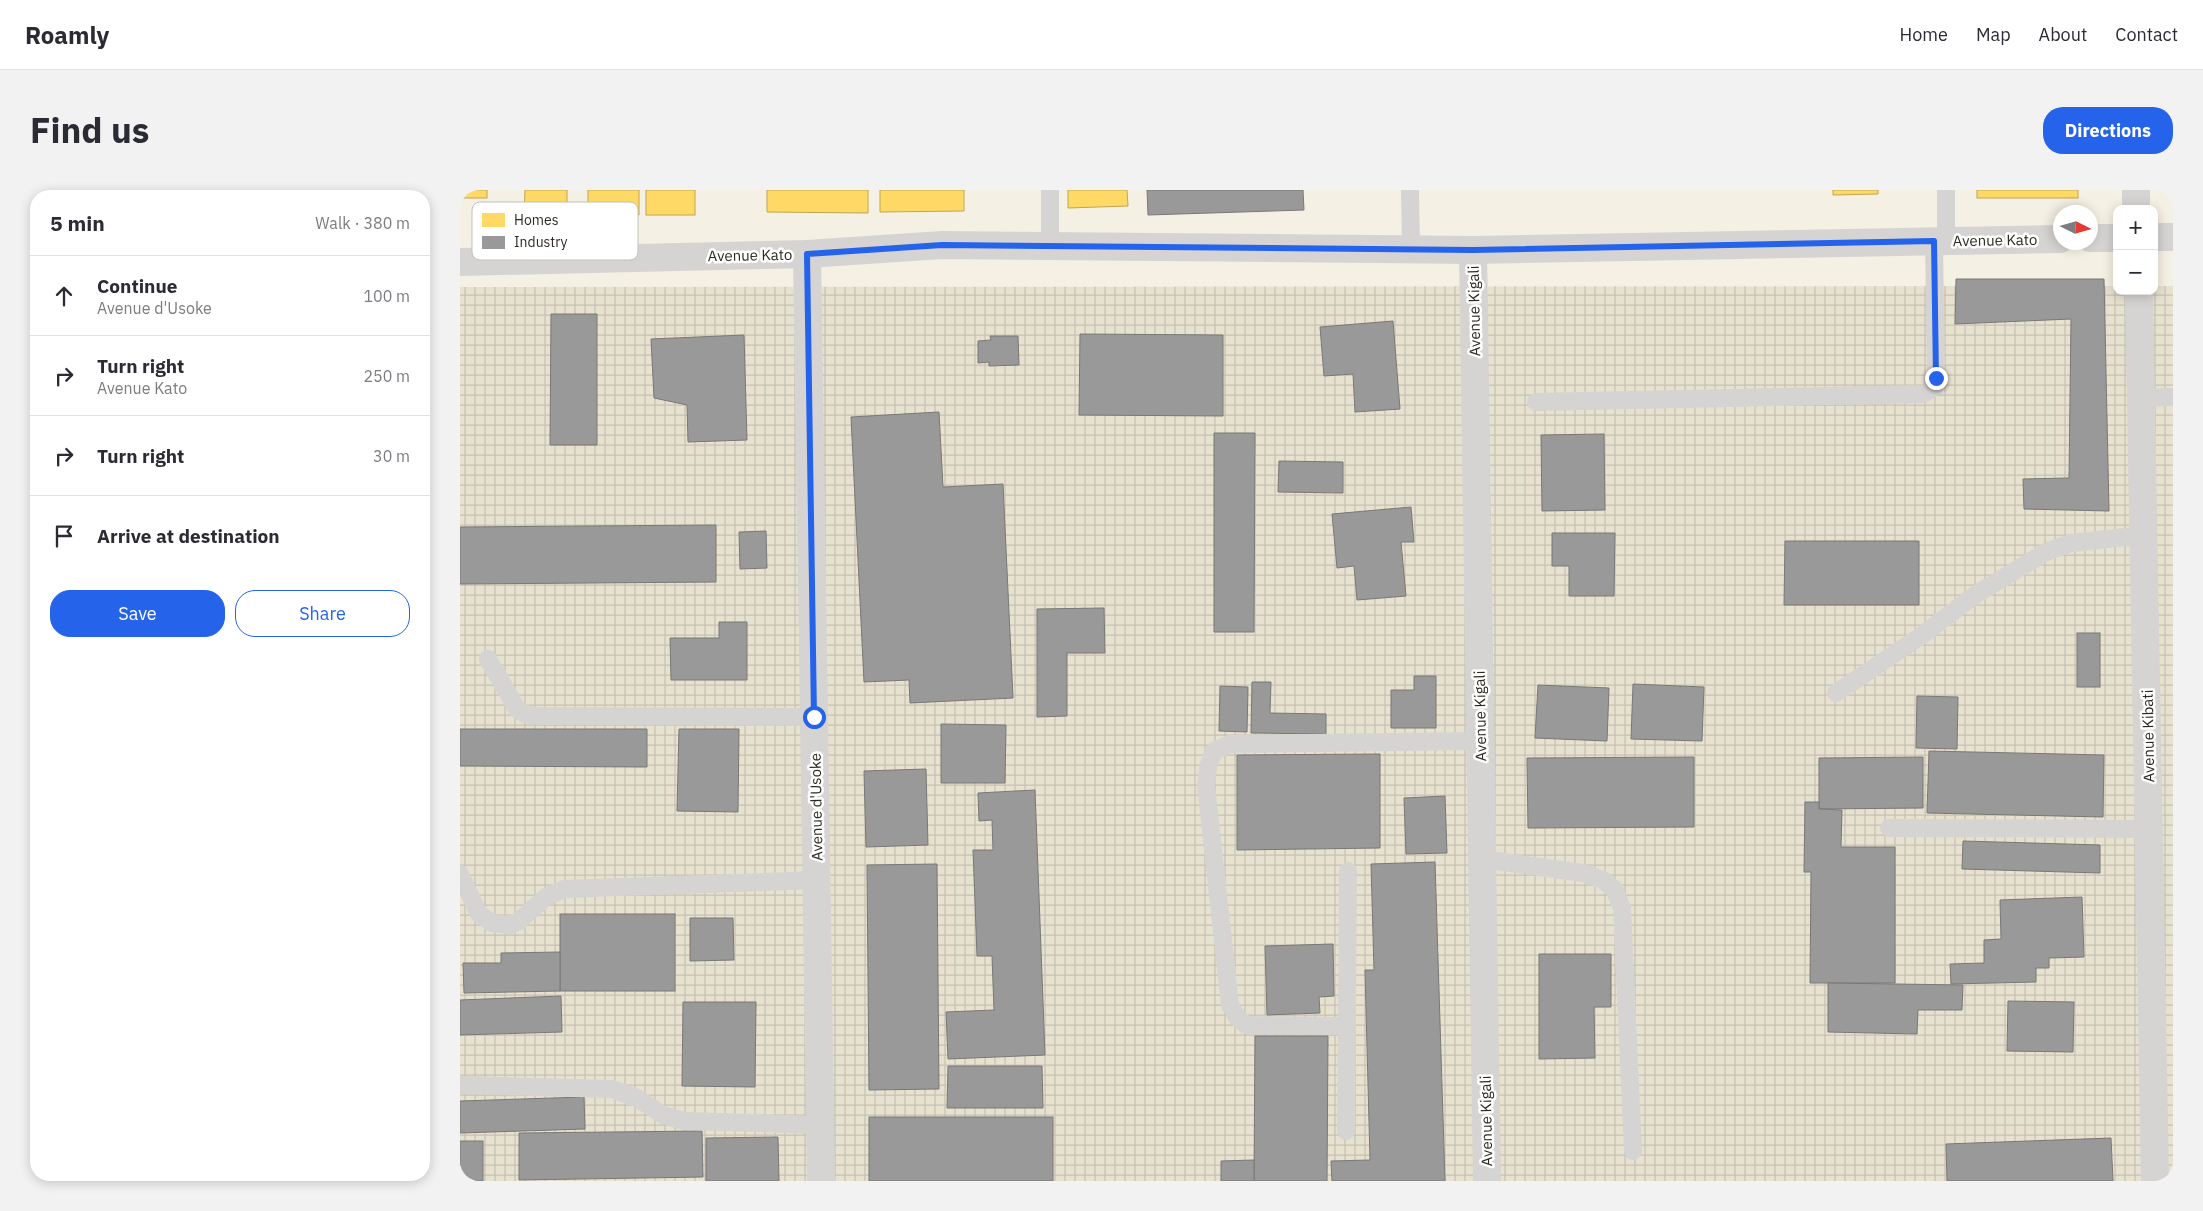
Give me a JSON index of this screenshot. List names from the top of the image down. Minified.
{"streets":{"street":["Avenue Kato","Avenue Kigali","Avenue Kibati","Avenue d'Usoke"]},"crossings":[["Avenue Kato","Avenue Kigali"],["Avenue Kato","Avenue d'Usoke"]],"legend":["Homes","Industry"],"north":"right","page":{"header":"Roamly","nav":["Home","Map","About","Contact"],"title":"Find us","buttons":["Directions",["Save","Share"]],"heading":["5 min","Walk · 380 m"],"map_buttons":["+","−"],"list":[["Continue","Avenue d'Usoke","100 m"],["Turn right","Avenue Kato","250 m"],["Turn right","30 m"],"Arrive at destination"]}}
